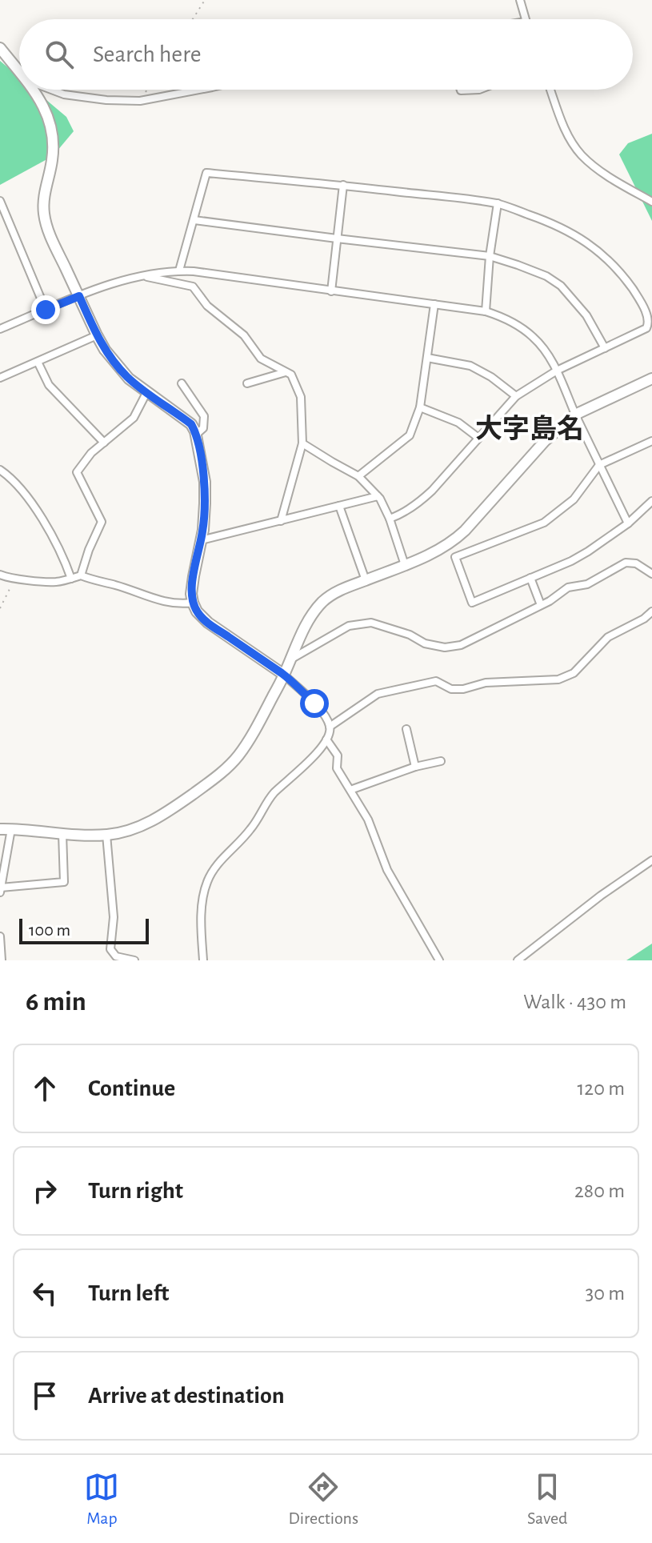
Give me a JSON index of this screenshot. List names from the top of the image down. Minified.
{"districts":["大字島名"],"scale_bar":"100 m","page":{"search":"Search here","scale":"100 m","heading":["6 min","Walk · 430 m"],"list":[["Continue","120 m"],["Turn right","280 m"],["Turn left","30 m"],"Arrive at destination"],"nav":["Map","Directions","Saved"]}}
